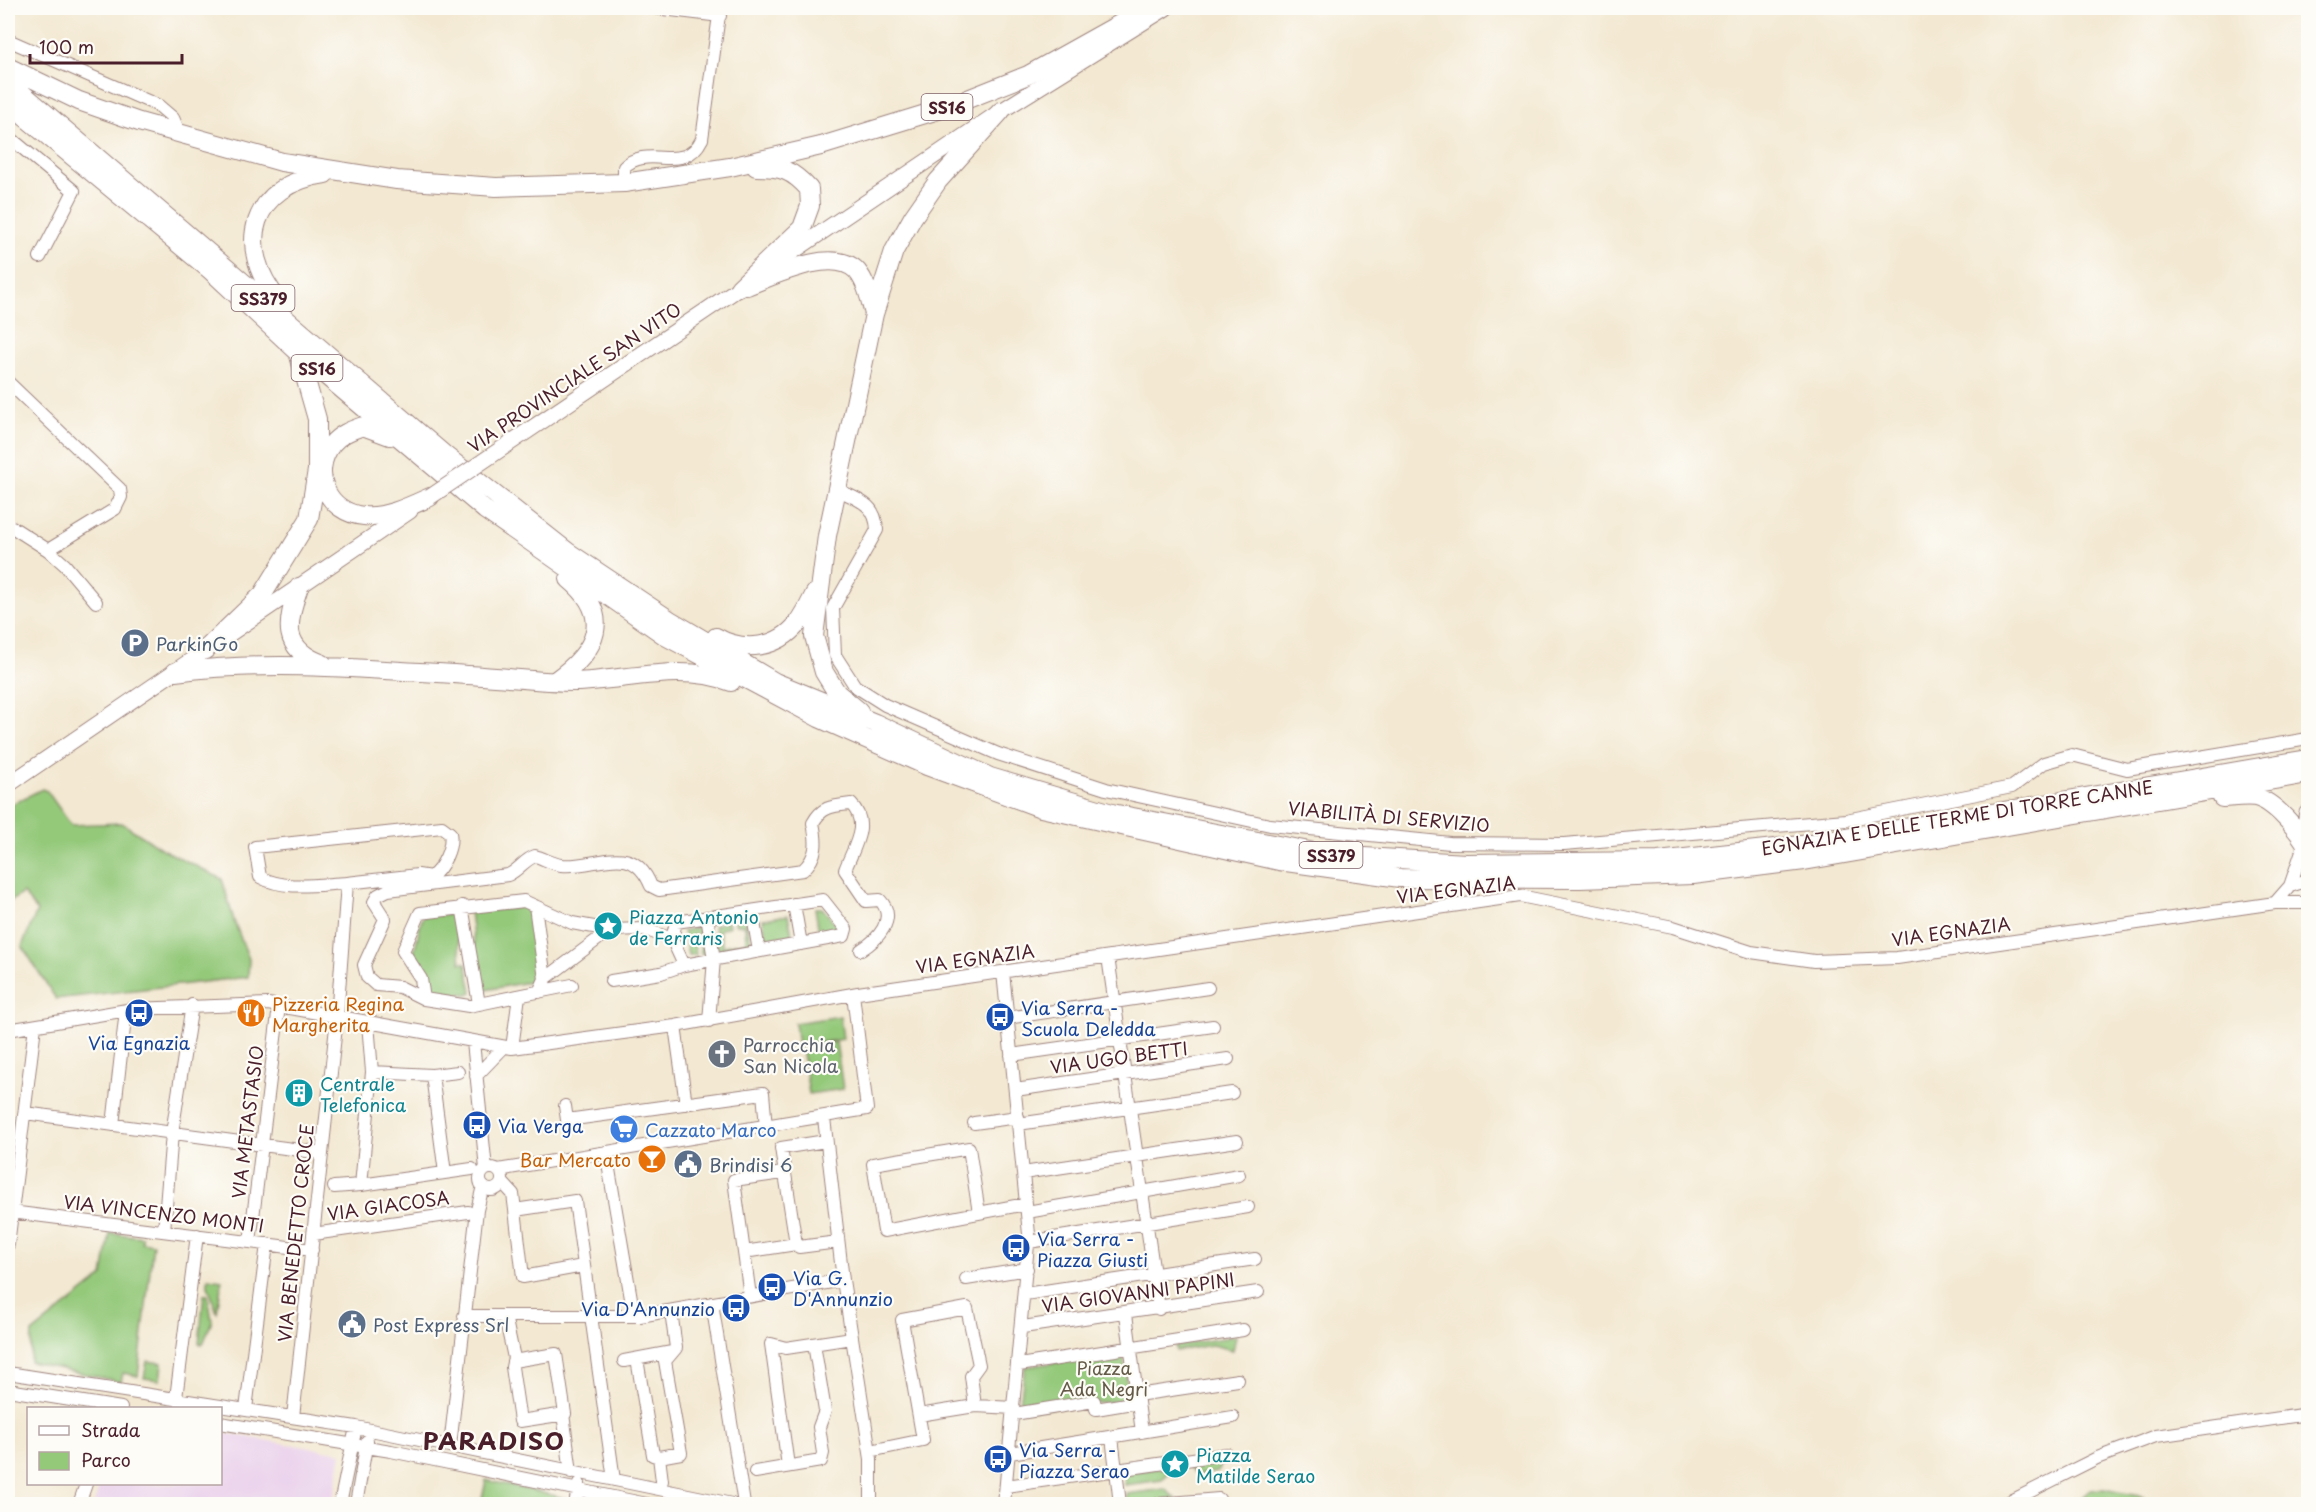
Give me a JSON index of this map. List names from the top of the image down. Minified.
{"streets":{"highway":["SS16","SS379","EGNAZIA E DELLE TERME DI TORRE CANNE"],"main road":["VIA PROVINCIALE SAN VITO"],"street":["VIABILITÀ DI SERVIZIO","VIA EGNAZIA","VIA UGO BETTI","VIA METASTASIO","VIA GIACOSA","VIA VINCENZO MONTI","VIA BENEDETTO CROCE","VIA GIOVANNI PAPINI"]},"crossings":[["VIA EGNAZIA","VIA METASTASIO"],["VIA EGNAZIA","VIA BENEDETTO CROCE"],["VIA METASTASIO","VIA VINCENZO MONTI"],["VIA GIACOSA","VIA BENEDETTO CROCE"],["VIA VINCENZO MONTI","VIA BENEDETTO CROCE"]],"districts":["PARADISO"],"parks":["Piazza Ada Negri"],"places":{"parking":["ParkinGo"],"place":["Piazza Antonio de Ferraris","Piazza Matilde Serao"],"bus stop":["Via Egnazia","Via Serra - Scuola Deledda","Via Verga","Via Serra - Piazza Giusti","Via G. D'Annunzio","Via D'Annunzio","Via Serra - Piazza Serao"],"restaurant":["Pizzeria Regina Margherita"],"church":["Parrocchia San Nicola"],"building":["Centrale Telefonica"],"supermarket":["Cazzato Marco"],"bar":["Bar Mercato"],"public building":["Brindisi 6","Post Express Srl"]},"legend":["Strada","Parco"],"scale_bar":"100 m"}
